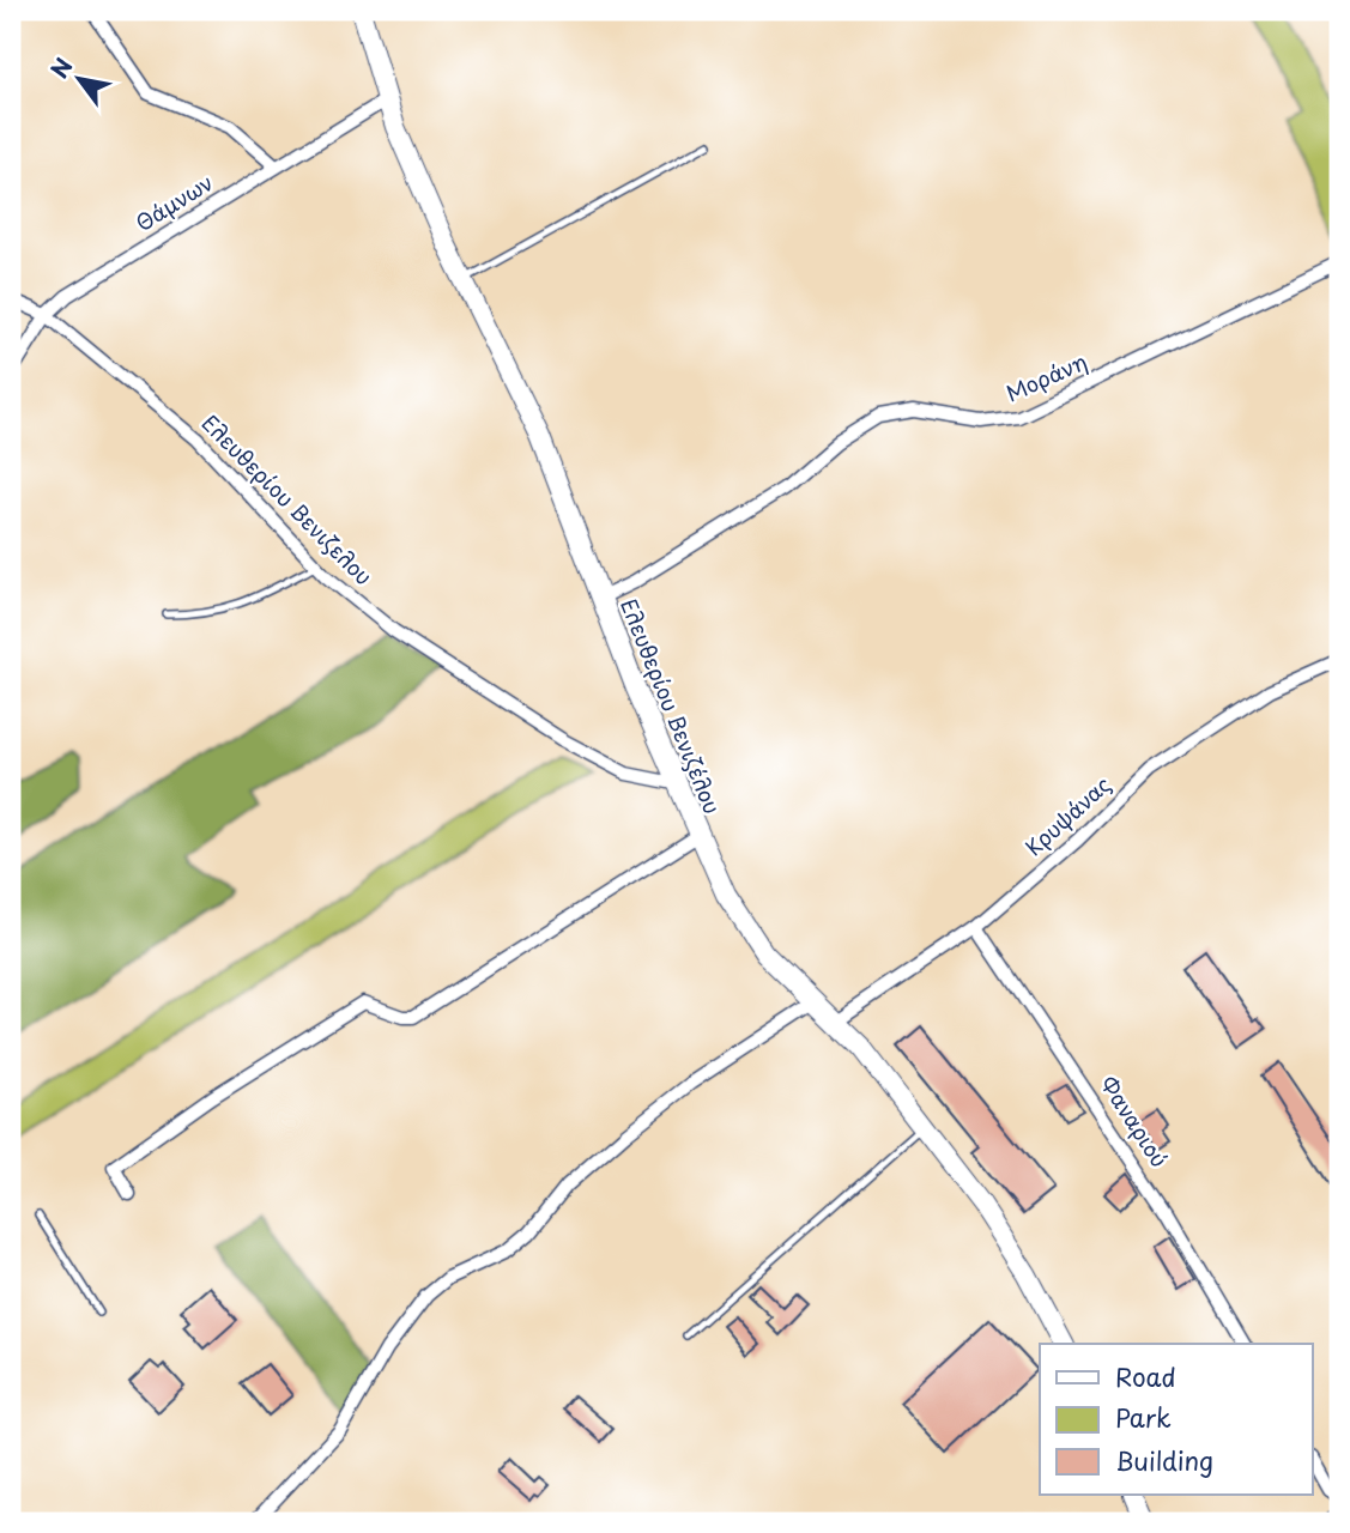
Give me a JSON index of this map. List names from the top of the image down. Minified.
{"streets":{"main road":["Ελευθερίου Βενιζέλου"],"street":["Θάμνων","Μοράνη","Ελευθερίου Βενιζελου","Κρυψάνας","Φαναριού"]},"crossings":[["Θάμνων","Ελευθερίου Βενιζελου"],["Θάμνων","Ελευθερίου Βενιζέλου"],["Μοράνη","Ελευθερίου Βενιζέλου"],["Ελευθερίου Βενιζελου","Ελευθερίου Βενιζέλου"],["Ελευθερίου Βενιζέλου","Κρυψάνας"],["Κρυψάνας","Φαναριού"]],"legend":["Road","Park","Building"],"north":"top left"}
